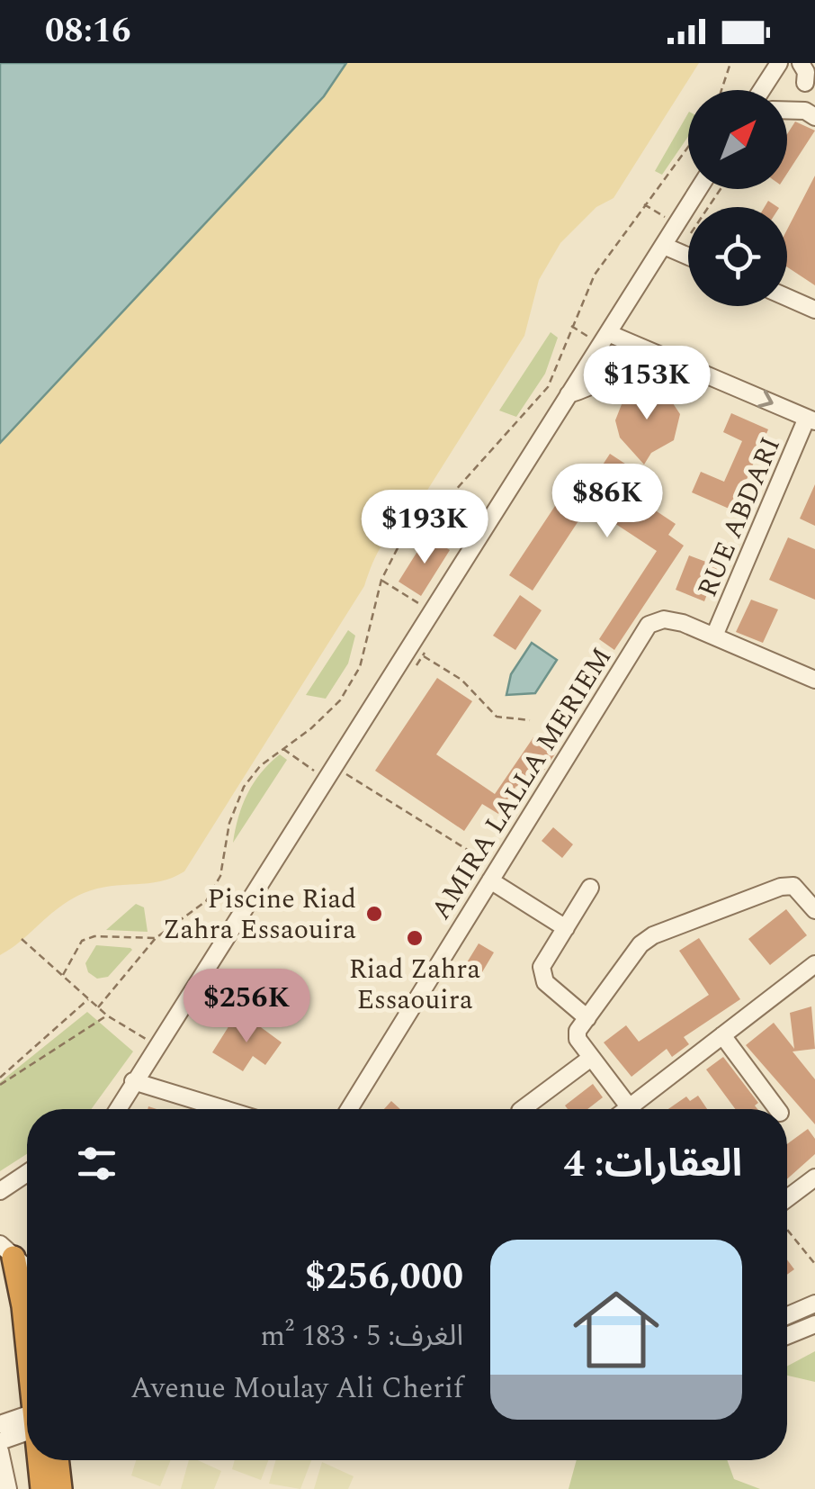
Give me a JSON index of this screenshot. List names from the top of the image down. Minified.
{"streets":{"street":["RUE ABDARI","AMIRA LALLA MERIEM"]},"crossings":[["RUE ABDARI","AMIRA LALLA MERIEM"]],"places":["Piscine Riad Zahra Essaouira","Riad Zahra Essaouira"],"north":"top right","page":{"status":"08:16","price":["$153K","$86K","$193K","$256K"],"heading":"العقارات: 4","list":[{"name":"$256,000","note":"الغرف: 5 · 183 m² · Avenue Moulay Ali Cherif"}]}}
